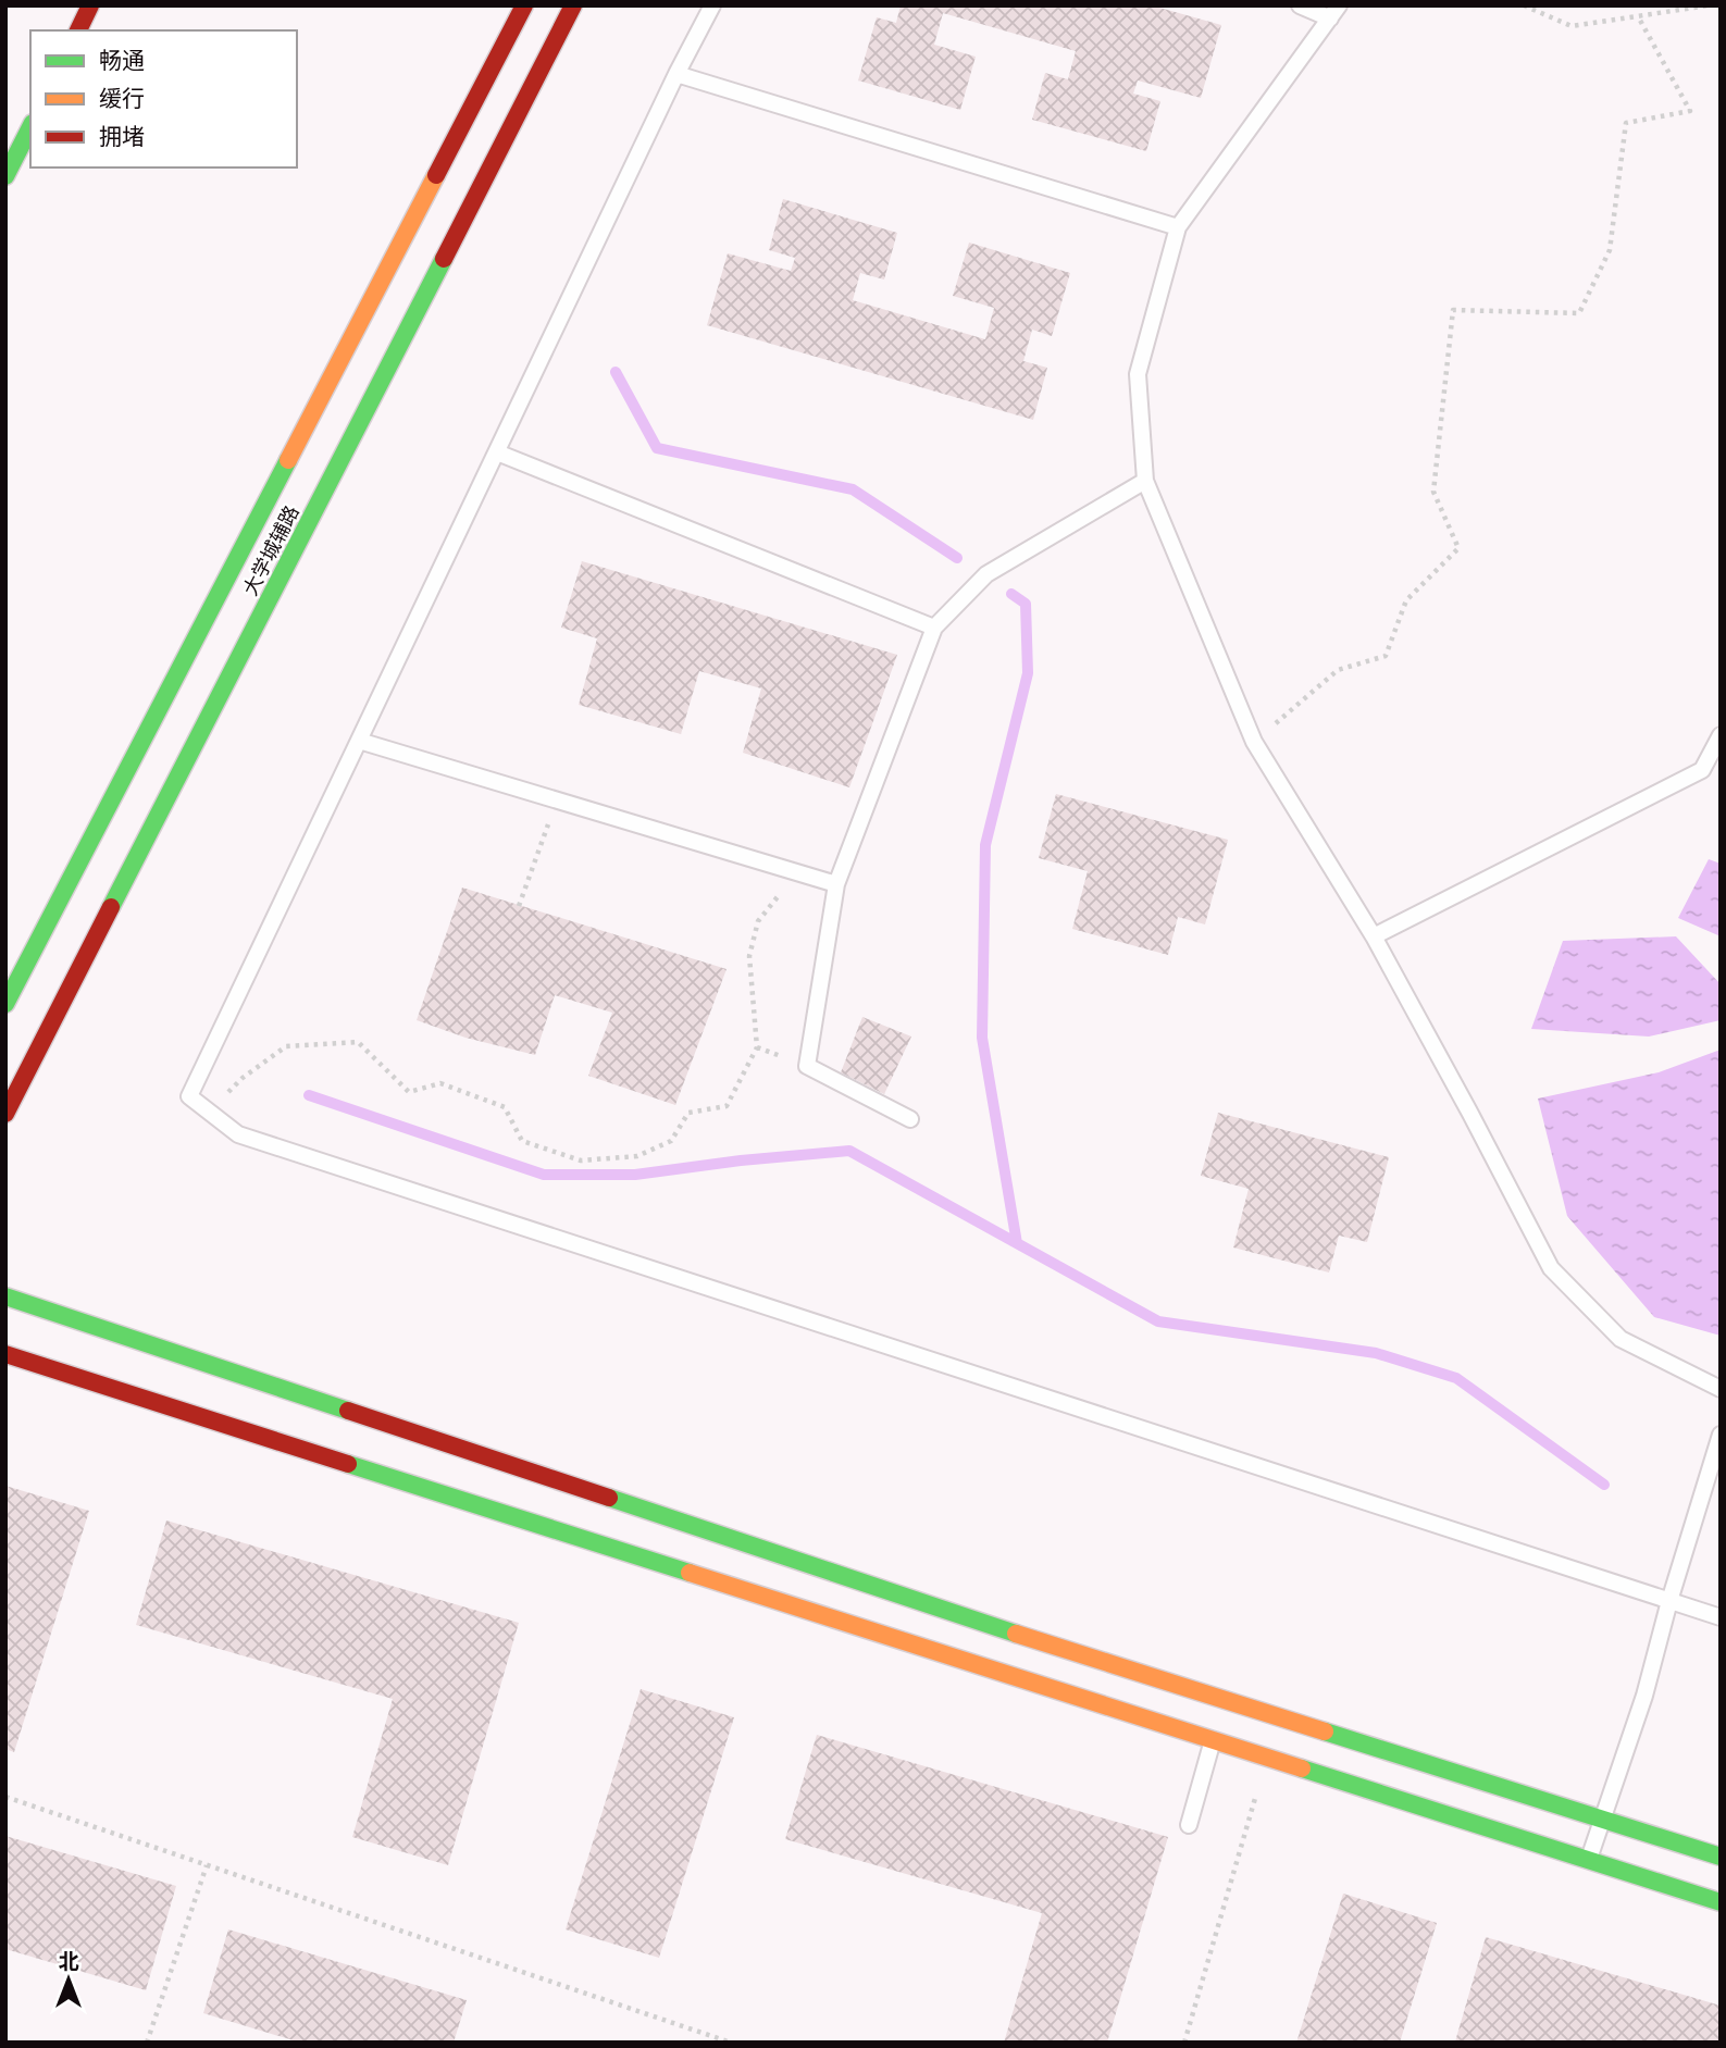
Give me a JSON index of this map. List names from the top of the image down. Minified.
{"streets":{"main road":["大学城辅路"]},"legend":["畅通","缓行","拥堵"],"north":"top"}
